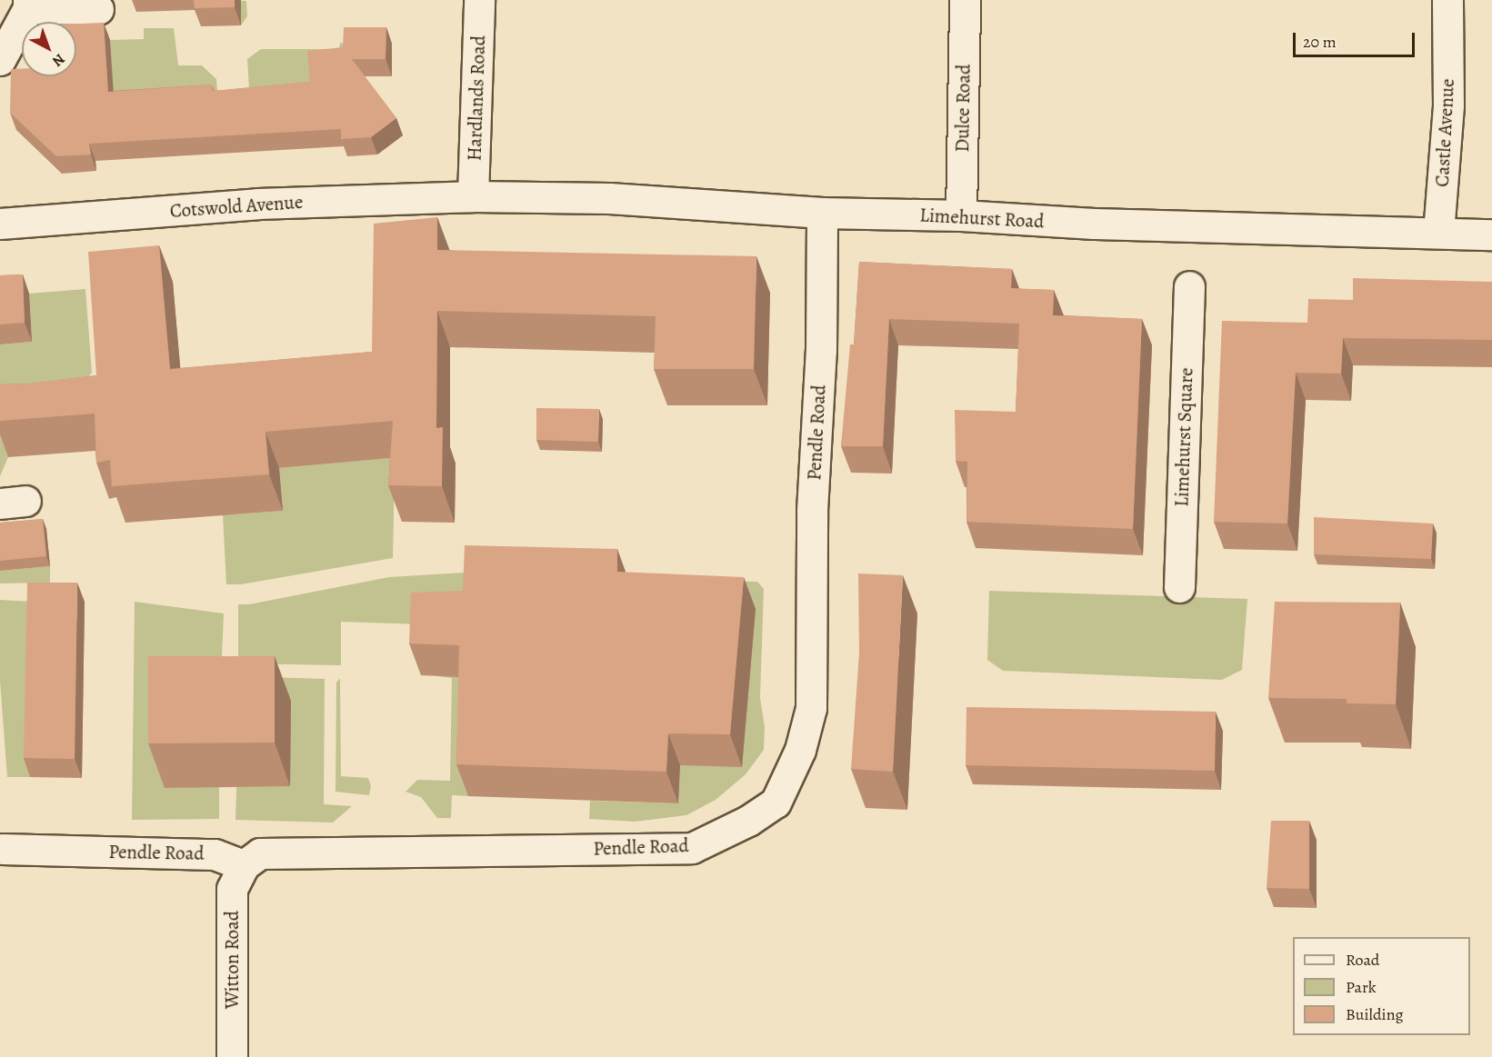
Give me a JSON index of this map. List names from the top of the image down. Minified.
{"streets":{"street":["Hardlands Road","Dulce Road","Castle Avenue","Cotswold Avenue","Limehurst Road","Pendle Road","Limehurst Square","Witton Road"]},"crossings":[["Hardlands Road","Cotswold Avenue"],["Hardlands Road","Limehurst Road"],["Dulce Road","Limehurst Road"],["Castle Avenue","Limehurst Road"],["Cotswold Avenue","Limehurst Road"],["Limehurst Road","Pendle Road"],["Pendle Road","Witton Road"]],"legend":["Road","Park","Building"],"scale_bar":"20 m","north":"bottom right"}
